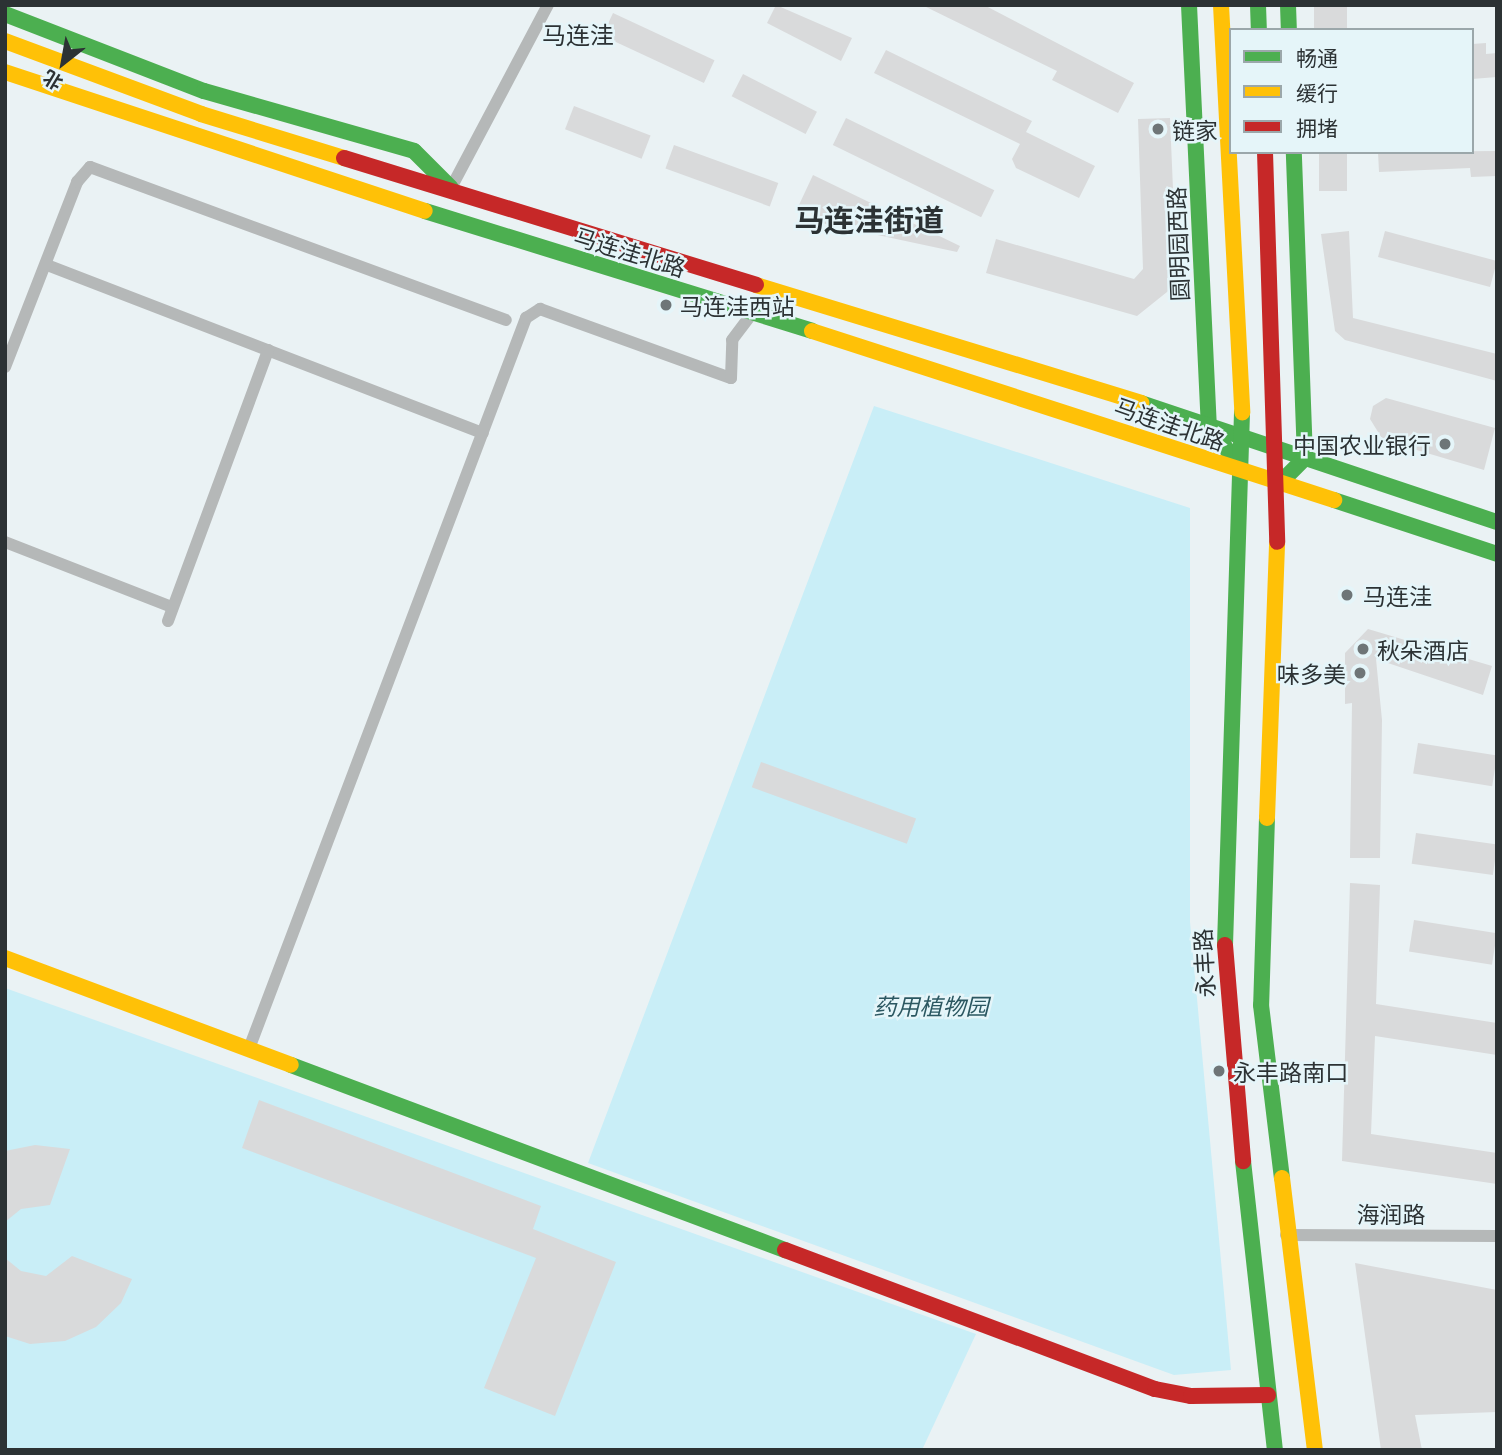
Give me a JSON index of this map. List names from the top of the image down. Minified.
{"streets":{"main road":["圆明园西路","马连洼北路","永丰路"],"street":["海润路"]},"crossings":[["圆明园西路","马连洼北路"],["马连洼北路","永丰路"]],"districts":["马连洼","马连洼街道"],"parks":["药用植物园"],"places":["链家","马连洼西站","中国农业银行","马连洼","秋朵酒店","味多美","永丰路南口"],"legend":["畅通","缓行","拥堵"],"north":"bottom left"}
